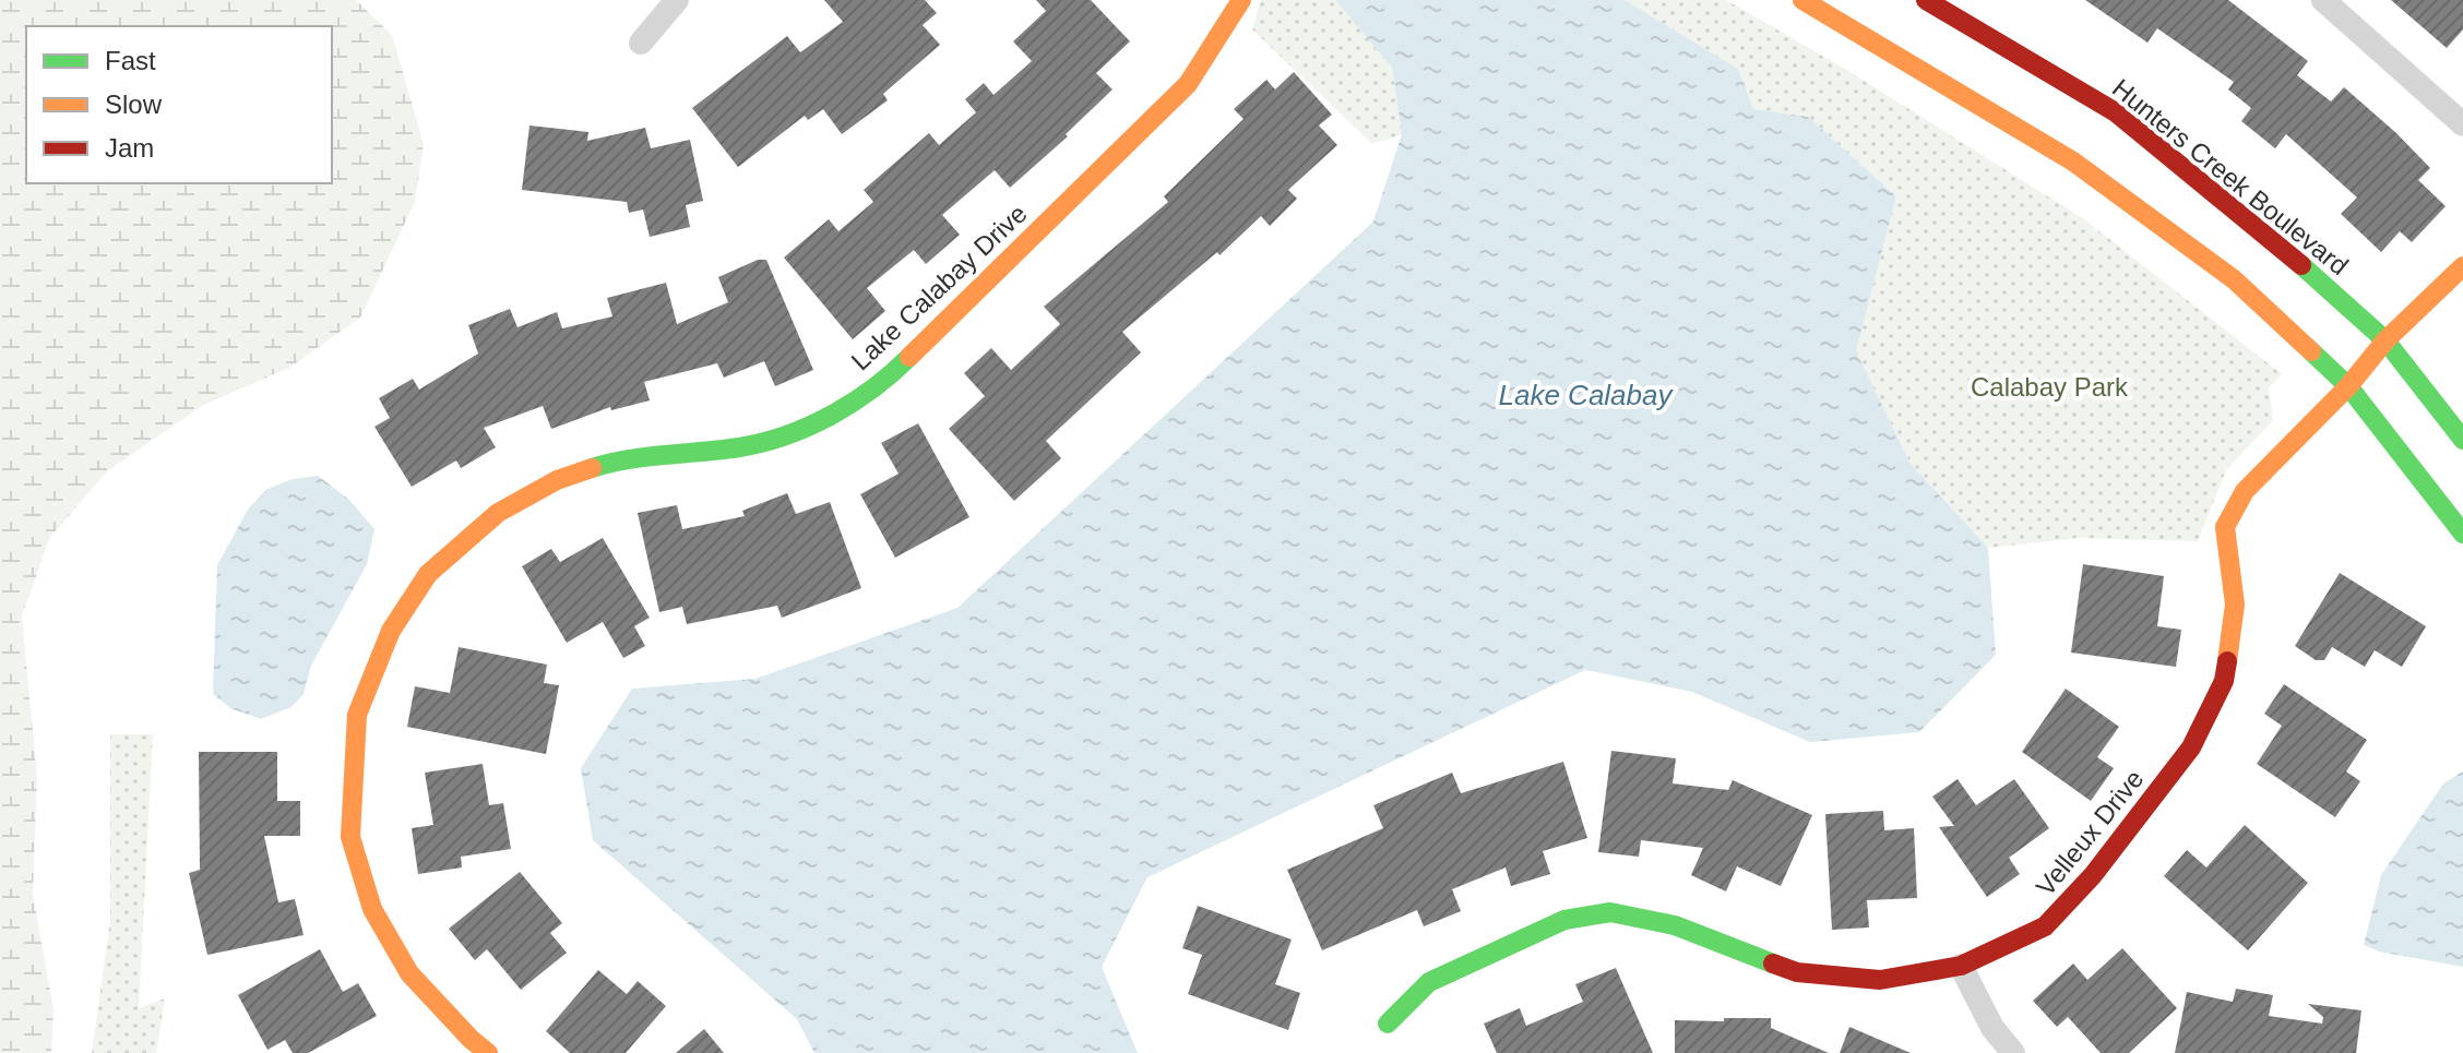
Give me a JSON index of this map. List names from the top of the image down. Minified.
{"streets":{"street":["Hunters Creek Boulevard","Lake Calabay Drive","Velleux Drive"]},"crossings":[["Hunters Creek Boulevard","Velleux Drive"]],"water":["Lake Calabay"],"parks":["Calabay Park"],"legend":["Fast","Slow","Jam"]}
